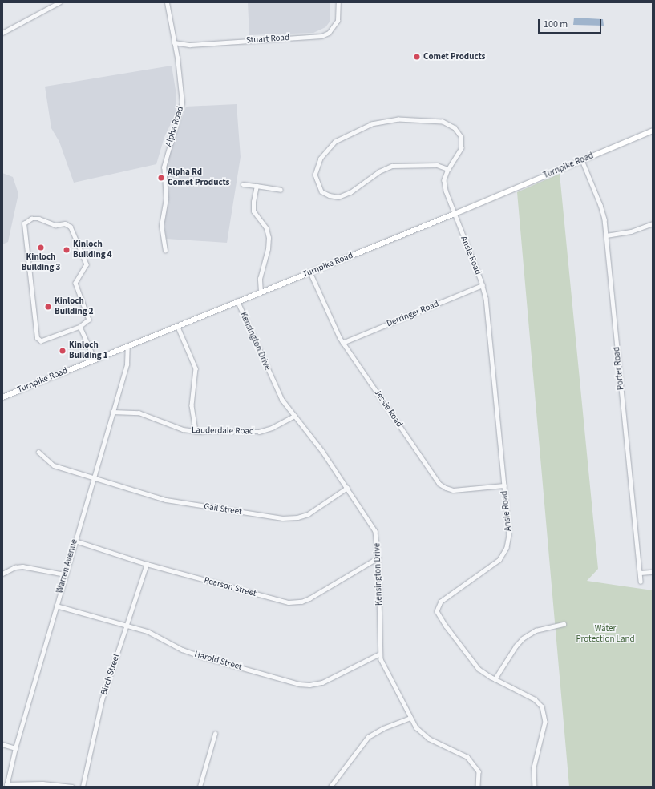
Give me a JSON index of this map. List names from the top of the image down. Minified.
{"streets":{"main road":["Turnpike Road"],"street":["Stuart Road","Alpha Road","Ansie Road","Derringer Road","Kensington Drive","Porter Road","Jessie Road","Lauderdale Road","Gail Street","Warren Avenue","Pearson Street","Harold Street","Birch Street"]},"crossings":[["Stuart Road","Alpha Road"],["Turnpike Road","Ansie Road"],["Turnpike Road","Kensington Drive"],["Turnpike Road","Porter Road"],["Turnpike Road","Jessie Road"],["Turnpike Road","Warren Avenue"],["Ansie Road","Derringer Road"],["Ansie Road","Jessie Road"],["Derringer Road","Jessie Road"],["Kensington Drive","Lauderdale Road"],["Kensington Drive","Gail Street"],["Kensington Drive","Pearson Street"],["Kensington Drive","Harold Street"],["Lauderdale Road","Warren Avenue"],["Gail Street","Warren Avenue"],["Warren Avenue","Pearson Street"],["Warren Avenue","Harold Street"],["Pearson Street","Birch Street"],["Harold Street","Birch Street"]],"parks":["Water Protection Land"],"places":["Comet Products","Alpha Rd Comet Products","Kinloch Building 3","Kinloch Building 4","Kinloch Building 2","Kinloch Building 1"],"scale_bar":"100 m"}
